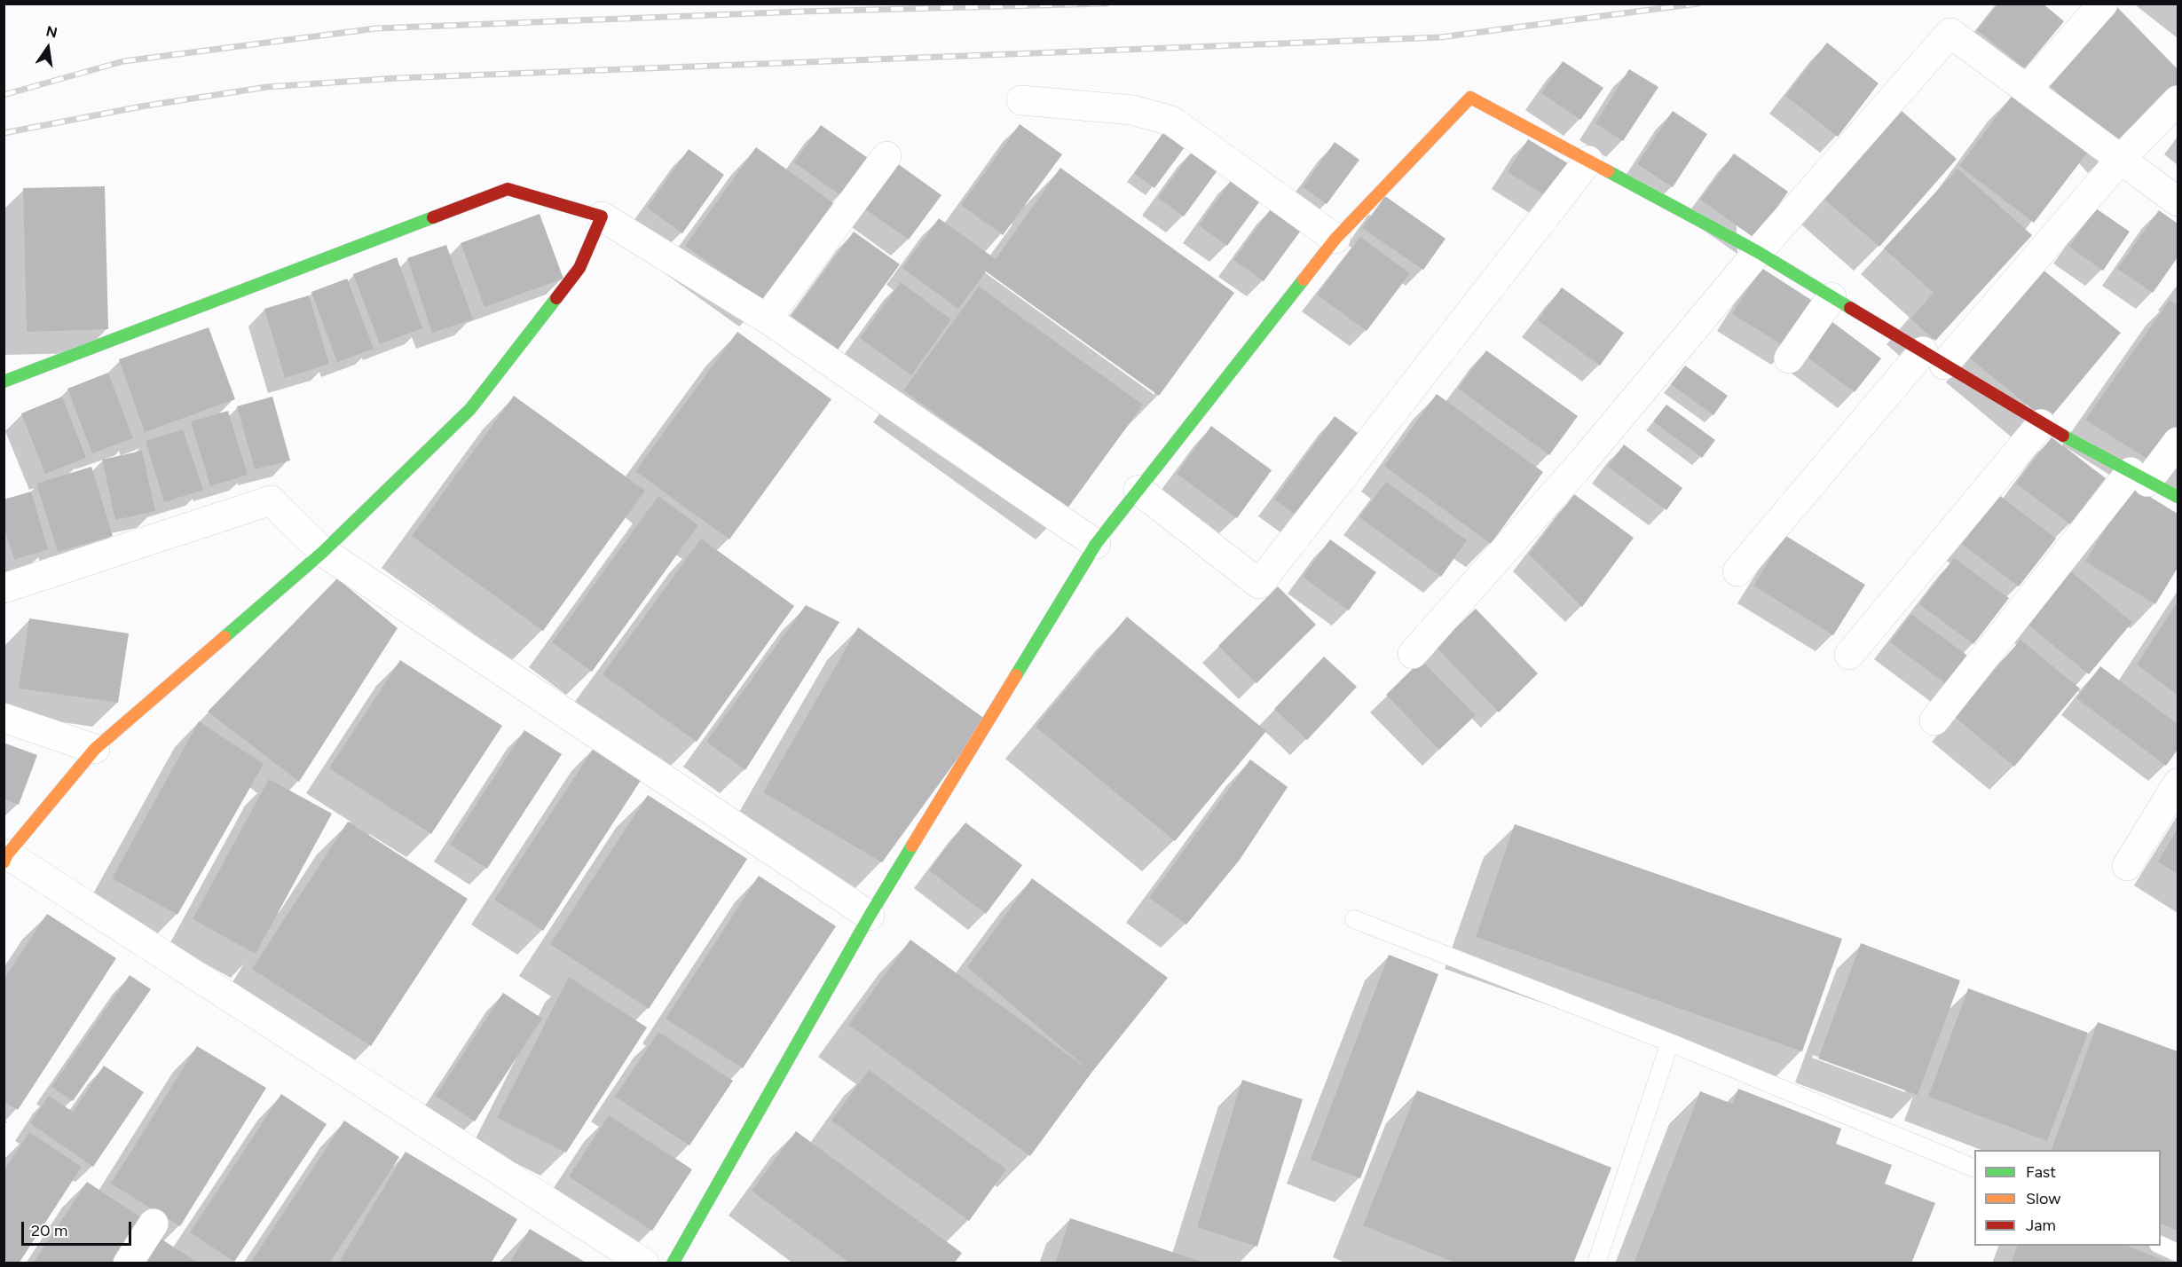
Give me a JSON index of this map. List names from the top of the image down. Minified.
{"legend":["Fast","Slow","Jam"],"scale_bar":"20 m","north":"top"}
